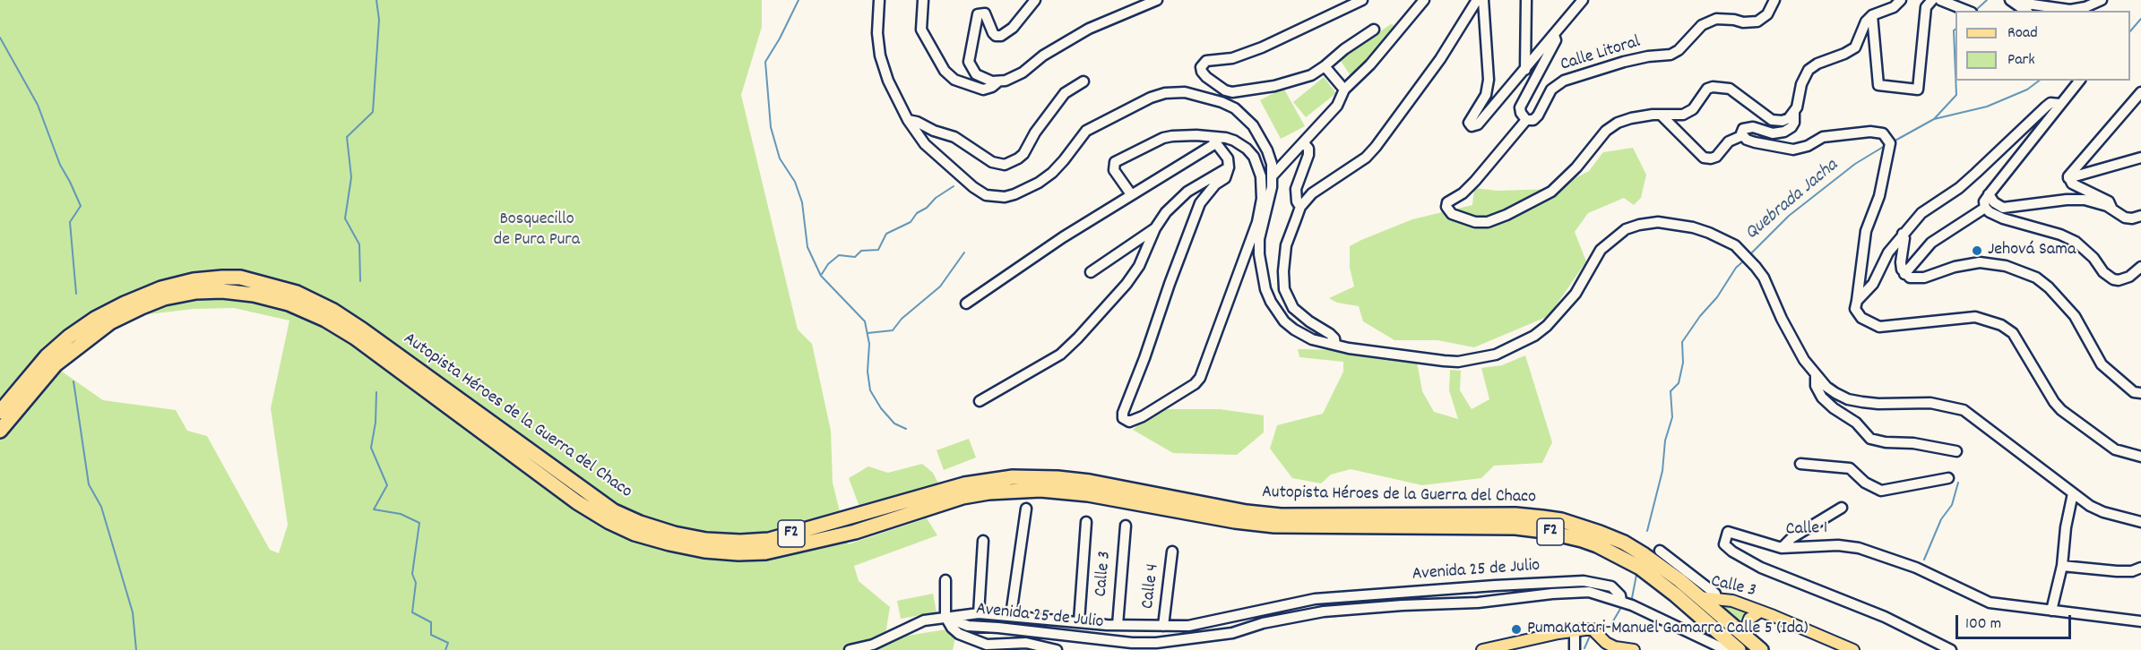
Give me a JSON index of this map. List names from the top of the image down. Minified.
{"streets":{"highway":["Autopista Héroes de la Guerra del Chaco","F2"],"main road":["Calle 3"],"street":["Calle Litoral","Calle 1","Avenida 25 de Julio","Calle 4"]},"crossings":[["Autopista Héroes de la Guerra del Chaco","Calle 3"],["Avenida 25 de Julio","Calle 3"],["Avenida 25 de Julio","Calle 4"]],"water":["Quebrada Jacha"],"parks":["Bosquecillo de Pura Pura"],"places":["Jehová Sama","PumaKatari-Manuel Gamarra Calle 5 (Ida)"],"legend":["Road","Park"],"scale_bar":"100 m"}
